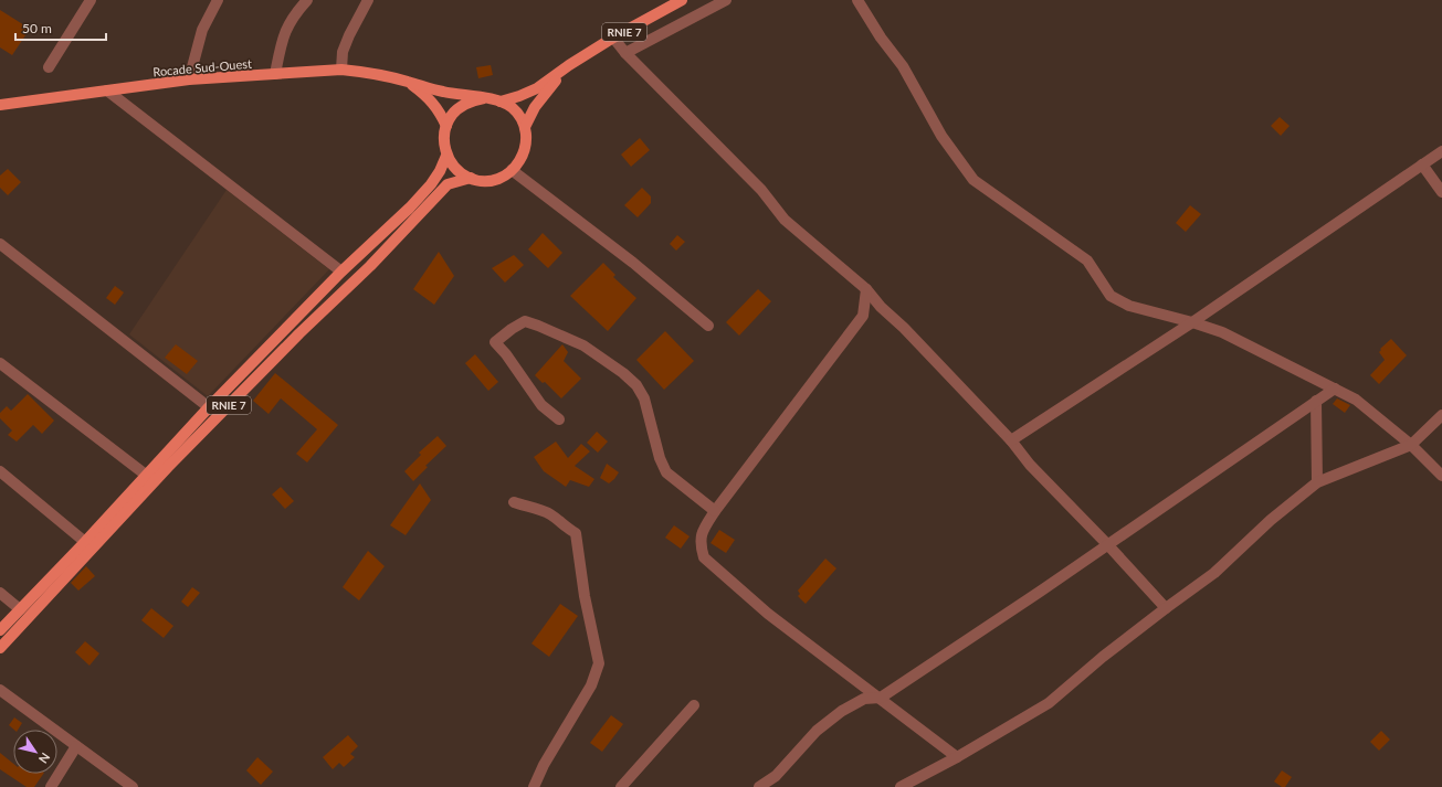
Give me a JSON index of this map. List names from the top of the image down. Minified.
{"streets":{"main road":["RNIE 7","Rocade Sud-Ouest"]},"crossings":[["RNIE 7","Rocade Sud-Ouest"]],"scale_bar":"50 m","north":"bottom right"}
